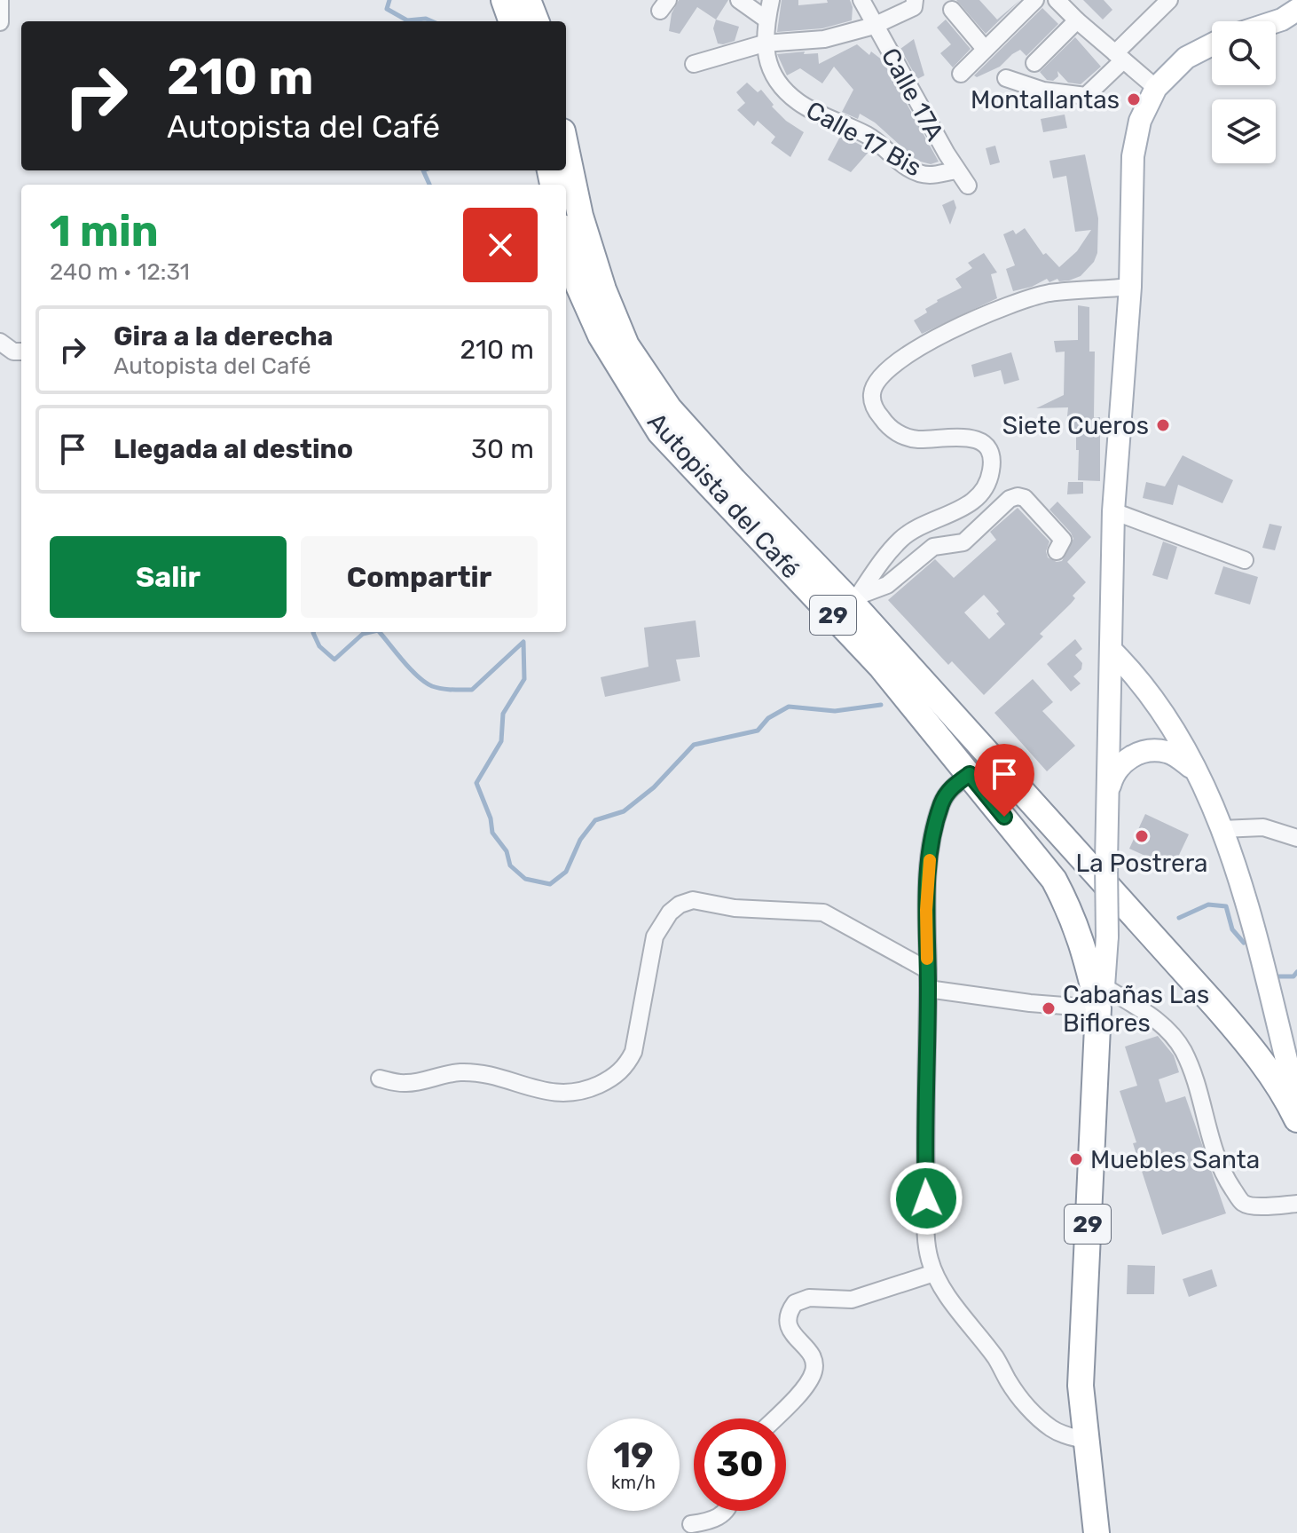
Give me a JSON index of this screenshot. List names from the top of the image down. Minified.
{"streets":{"highway":["Autopista del Café","29"],"street":["Calle 17A","Calle 17 Bis"]},"crossings":[["Calle 17A","Calle 17 Bis"]],"places":["Montallantas","Siete Cueros","La Postrera","Cabañas Las Biflores","Muebles Santa"],"page":{"turn":["210 m","Autopista del Café"],"heading":["1 min","240 m · 12:31"],"list":[{"name":"Gira a la derecha","note":"Autopista del Café","value":"210 m"},{"name":"Llegada al destino","value":"30 m"}],"buttons":["Salir","Compartir"],"speed":"19 km/h","limit":"30"}}
